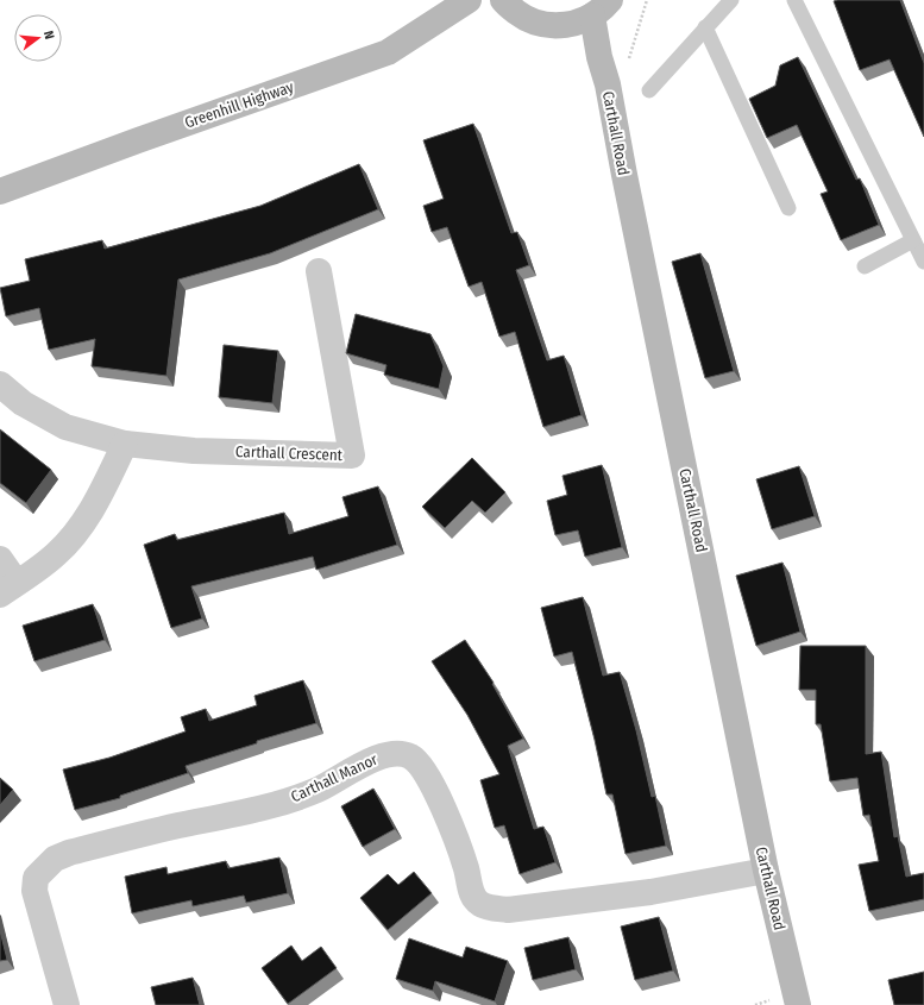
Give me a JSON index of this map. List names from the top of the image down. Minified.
{"streets":{"main road":["Greenhill Highway","Carthall Road"],"street":["Carthall Crescent","Carthall Manor"]},"crossings":[["Carthall Road","Carthall Manor"]],"north":"right"}
